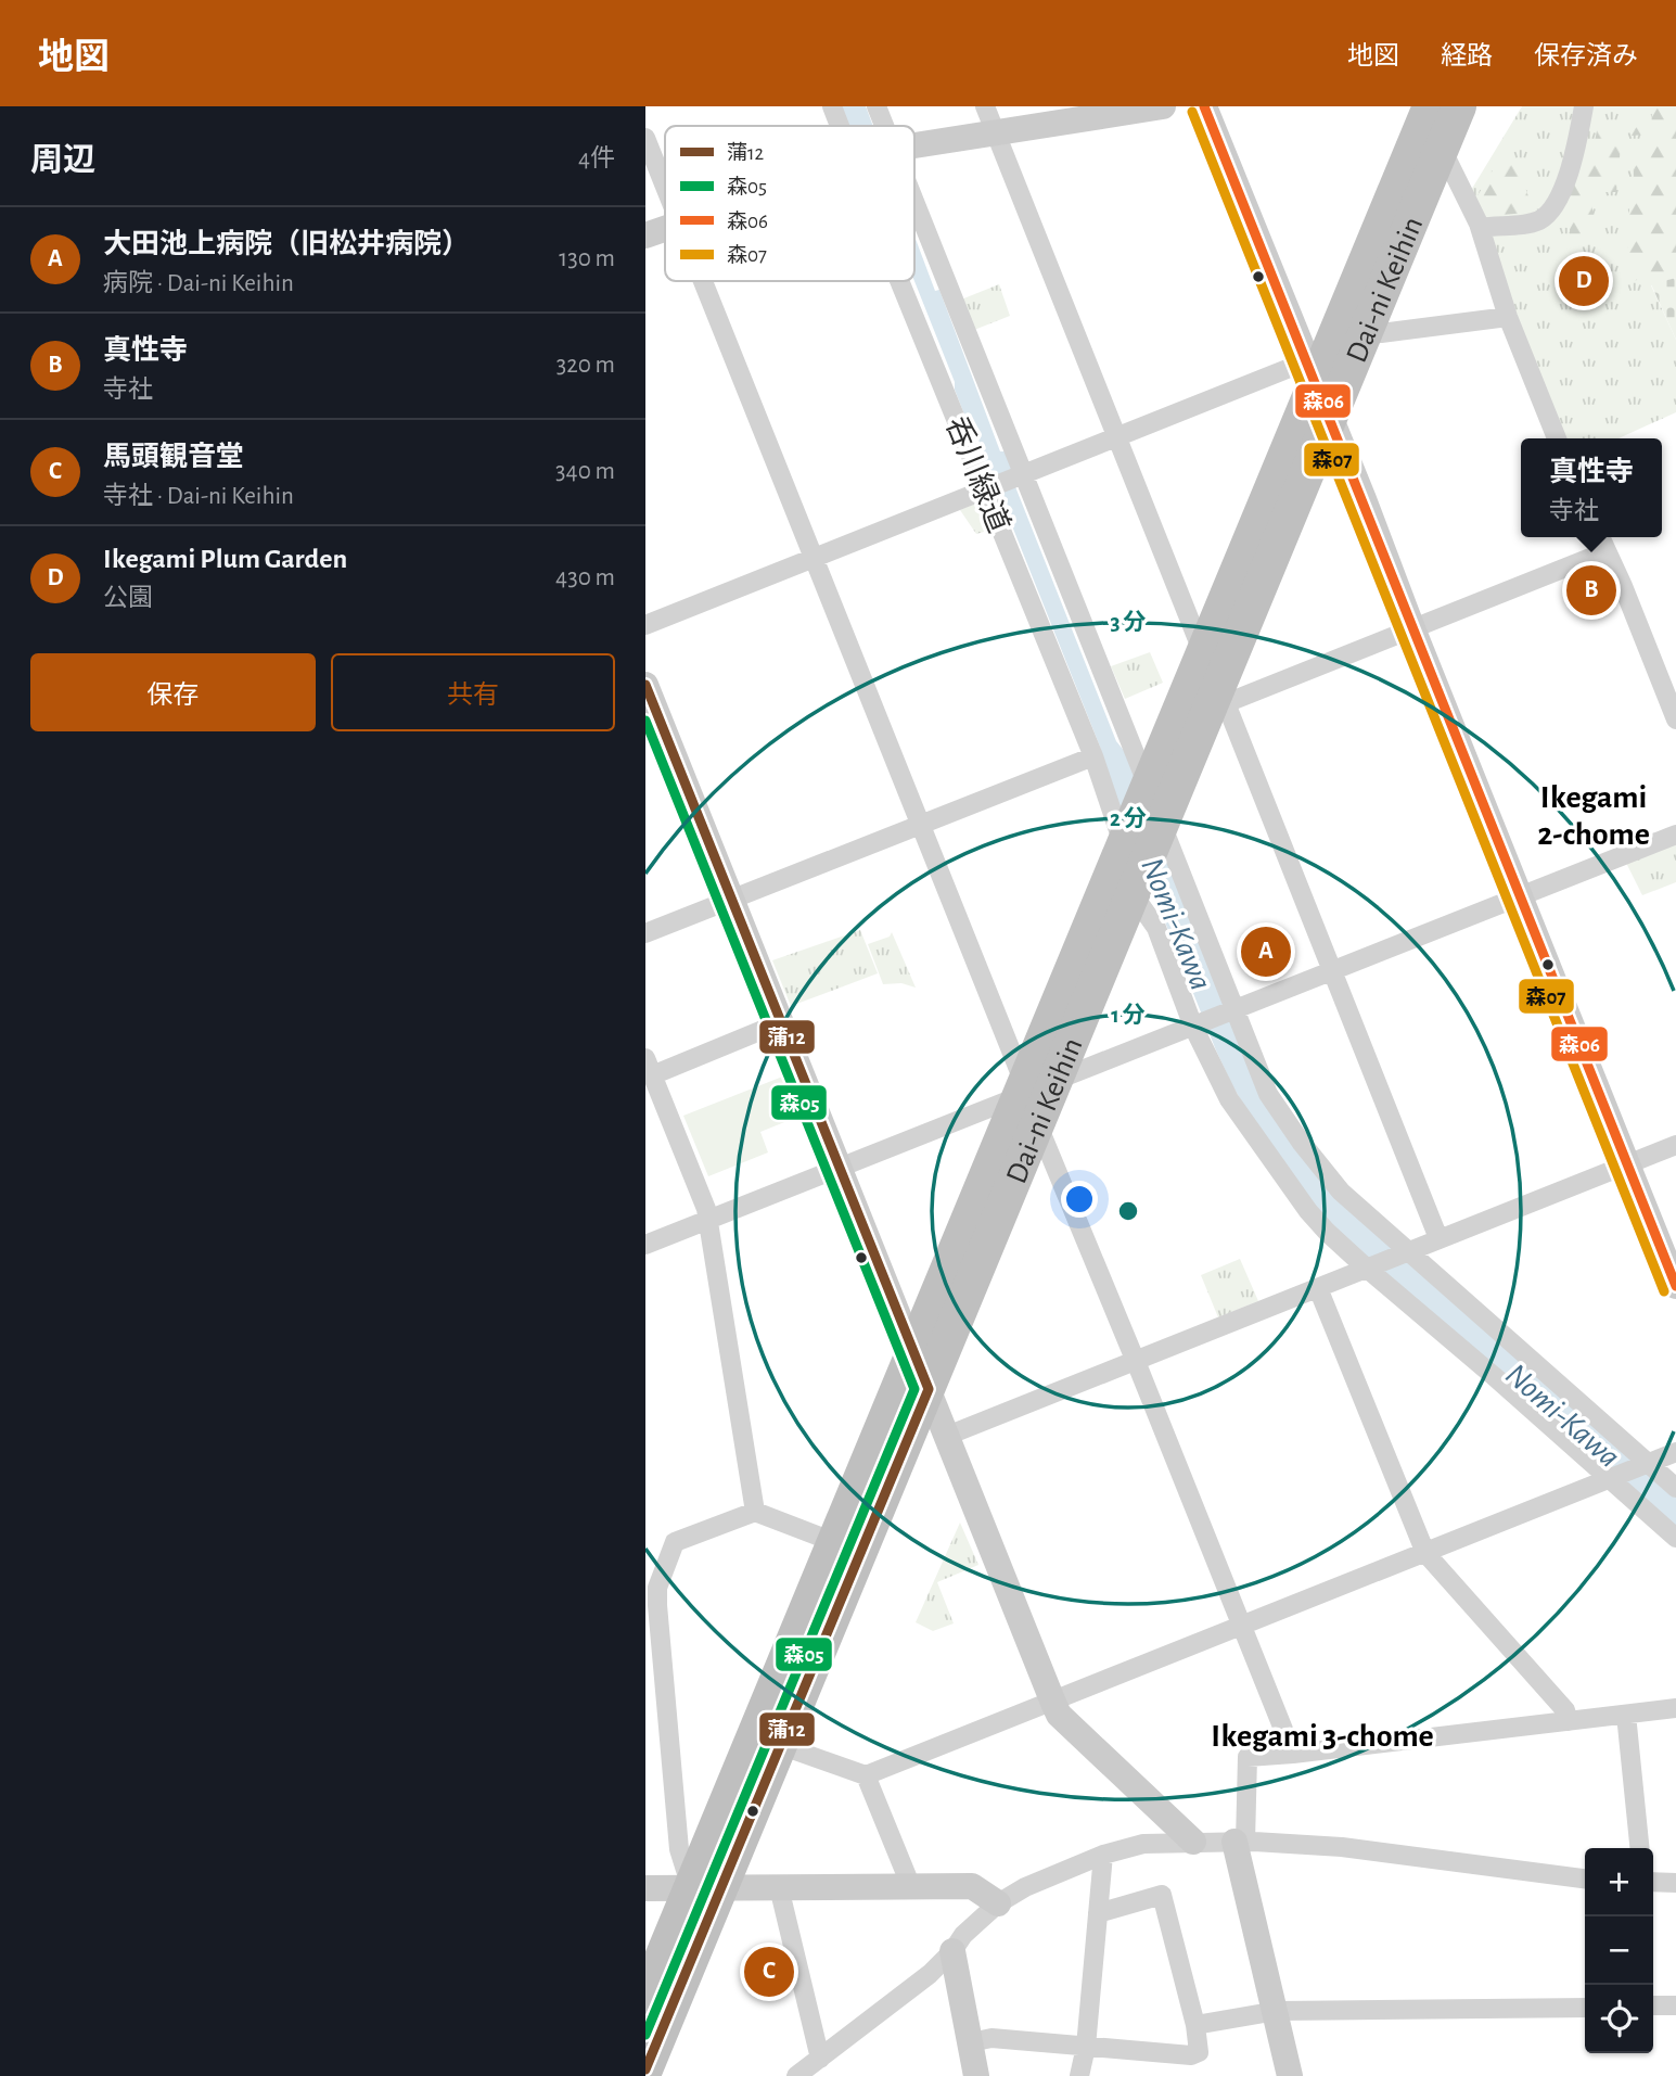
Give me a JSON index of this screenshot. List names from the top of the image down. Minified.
{"streets":{"highway":["Dai-ni Keihin"],"street":["呑川緑道"]},"crossings":[["Dai-ni Keihin","呑川緑道"]],"districts":["Ikegami 2-chome","Ikegami 3-chome"],"water":["Nomi-Kawa"],"lines":["transit line 森06","transit line 森07","transit line 蒲12","transit line 森05"],"legend":["蒲12","森05","森06","森07"],"page":{"header":"地図","nav":["地図","経路","保存済み"],"heading":["周辺","4件"],"list":[{"mark":"A","name":"大田池上病院（旧松井病院）","note":"病院 · Dai-ni Keihin","value":"130 m"},{"mark":"B","name":"真性寺","note":"寺社","value":"320 m"},{"mark":"C","name":"馬頭観音堂","note":"寺社 · Dai-ni Keihin","value":"340 m"},{"mark":"D","name":"Ikegami Plum Garden","note":"公園","value":"430 m"}],"pins":["D","B","A","C"],"popup":["真性寺","寺社"],"buttons":["保存","共有"],"map_buttons":["+","−"]},"rings":["3 分","2 分","1 分"]}
